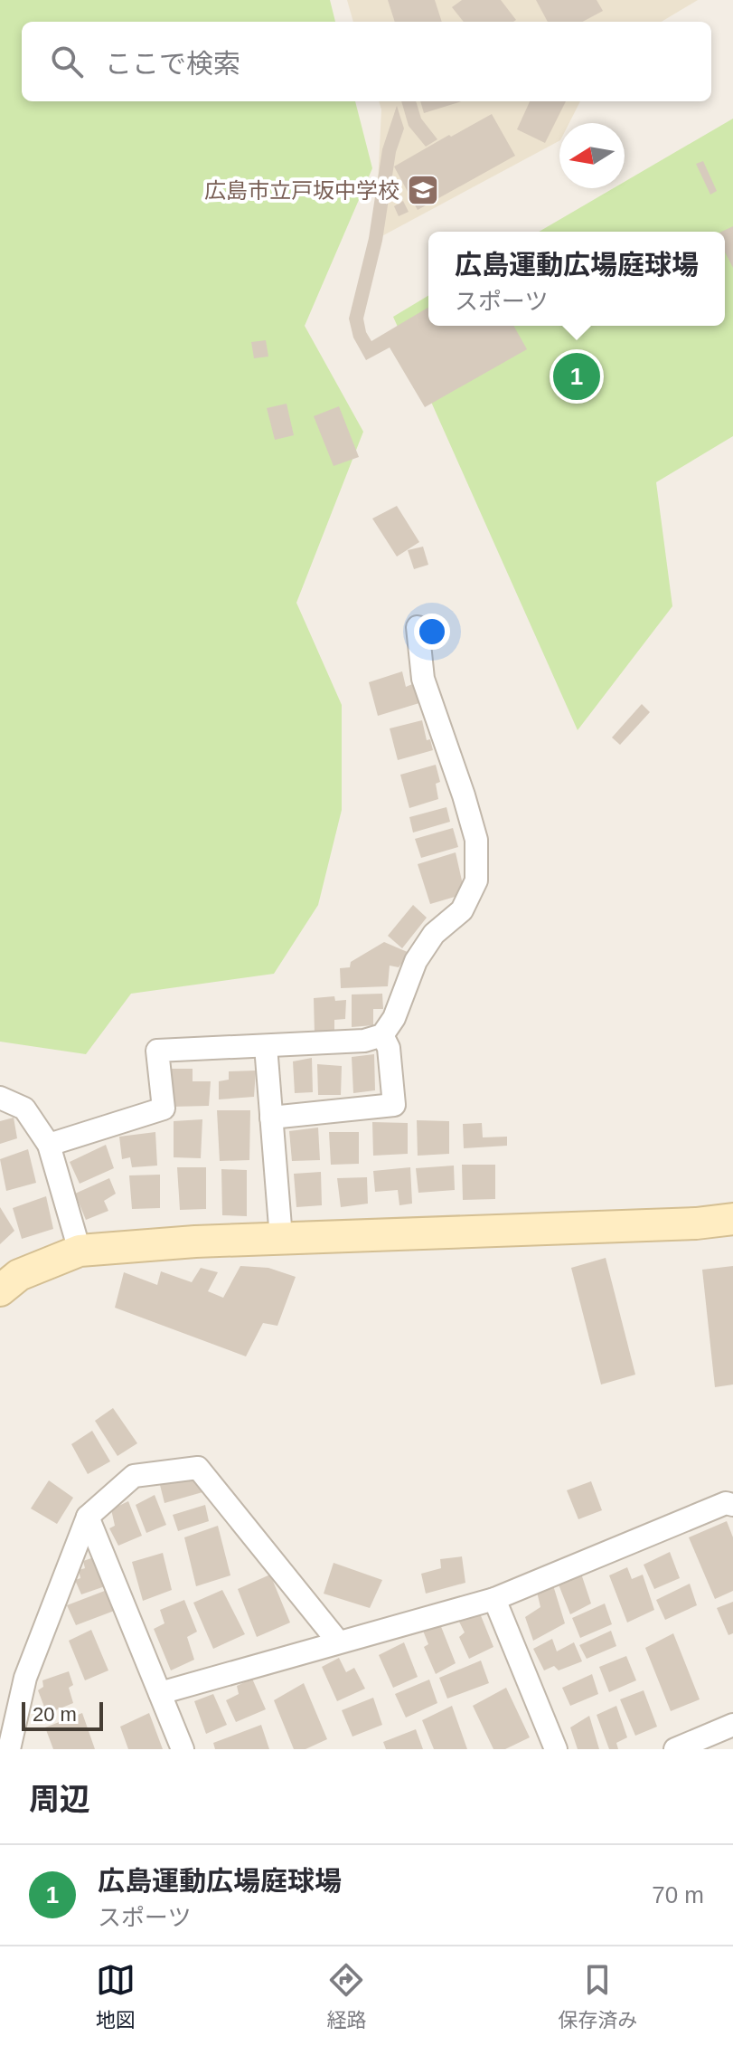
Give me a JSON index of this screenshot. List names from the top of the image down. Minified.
{"places":{"school or university":["広島市立戸坂中学校"]},"scale_bar":"20 m","north":"left","page":{"search":"ここで検索","popup":["広島運動広場庭球場","スポーツ"],"pins":"1","scale":"20 m","heading":"周辺","list":[{"mark":"1","name":"広島運動広場庭球場","note":"スポーツ","value":"70 m"}],"nav":["地図","経路","保存済み"]}}
